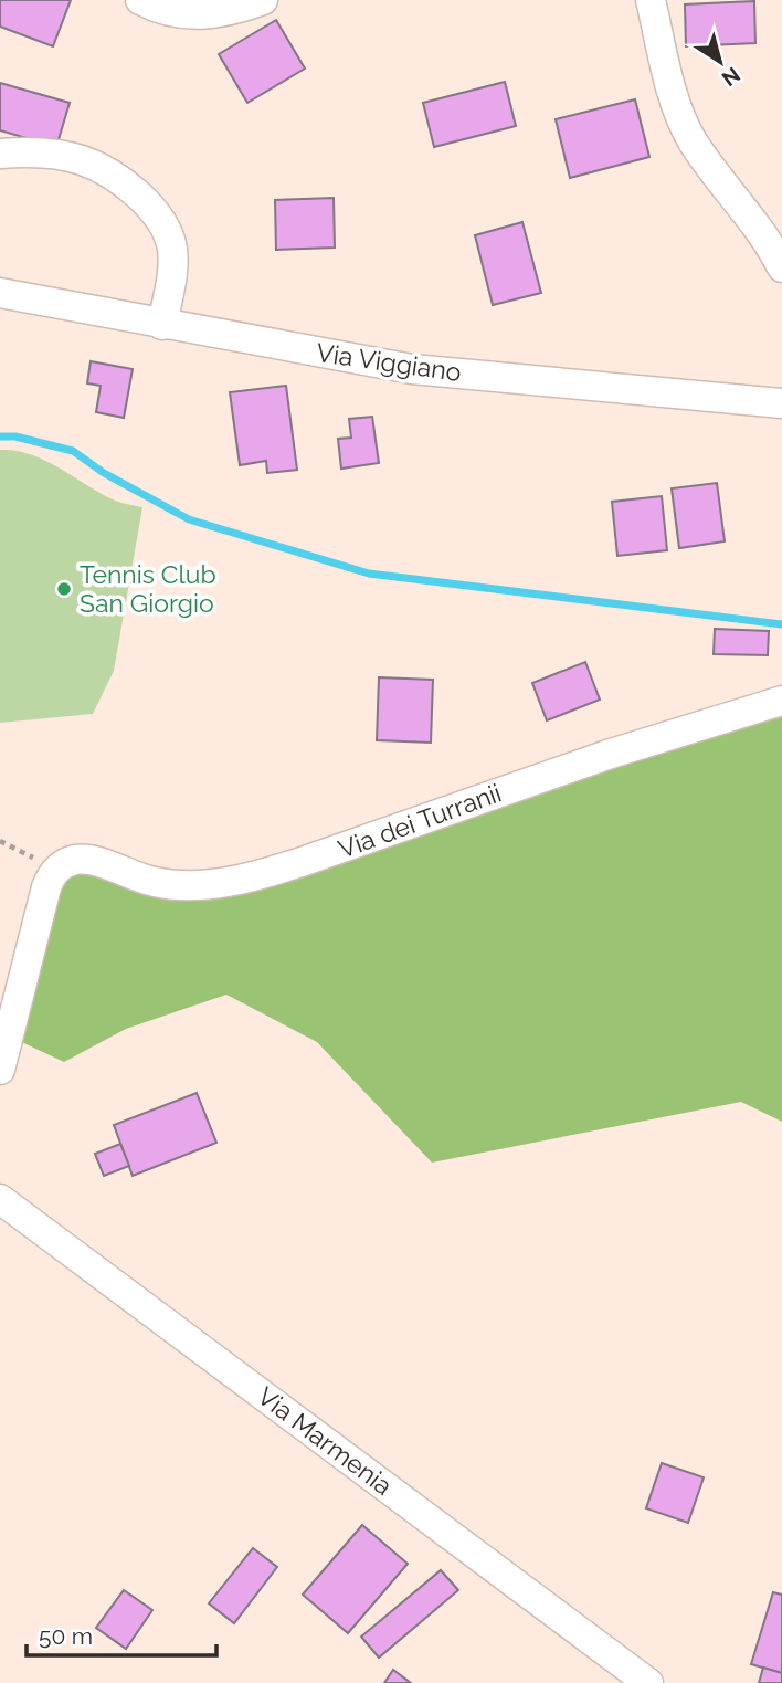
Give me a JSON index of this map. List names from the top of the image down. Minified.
{"streets":{"street":["Via Viggiano","Via dei Turranii","Via Marmenia"]},"places":["Tennis Club San Giorgio"],"scale_bar":"50 m","north":"bottom right"}
